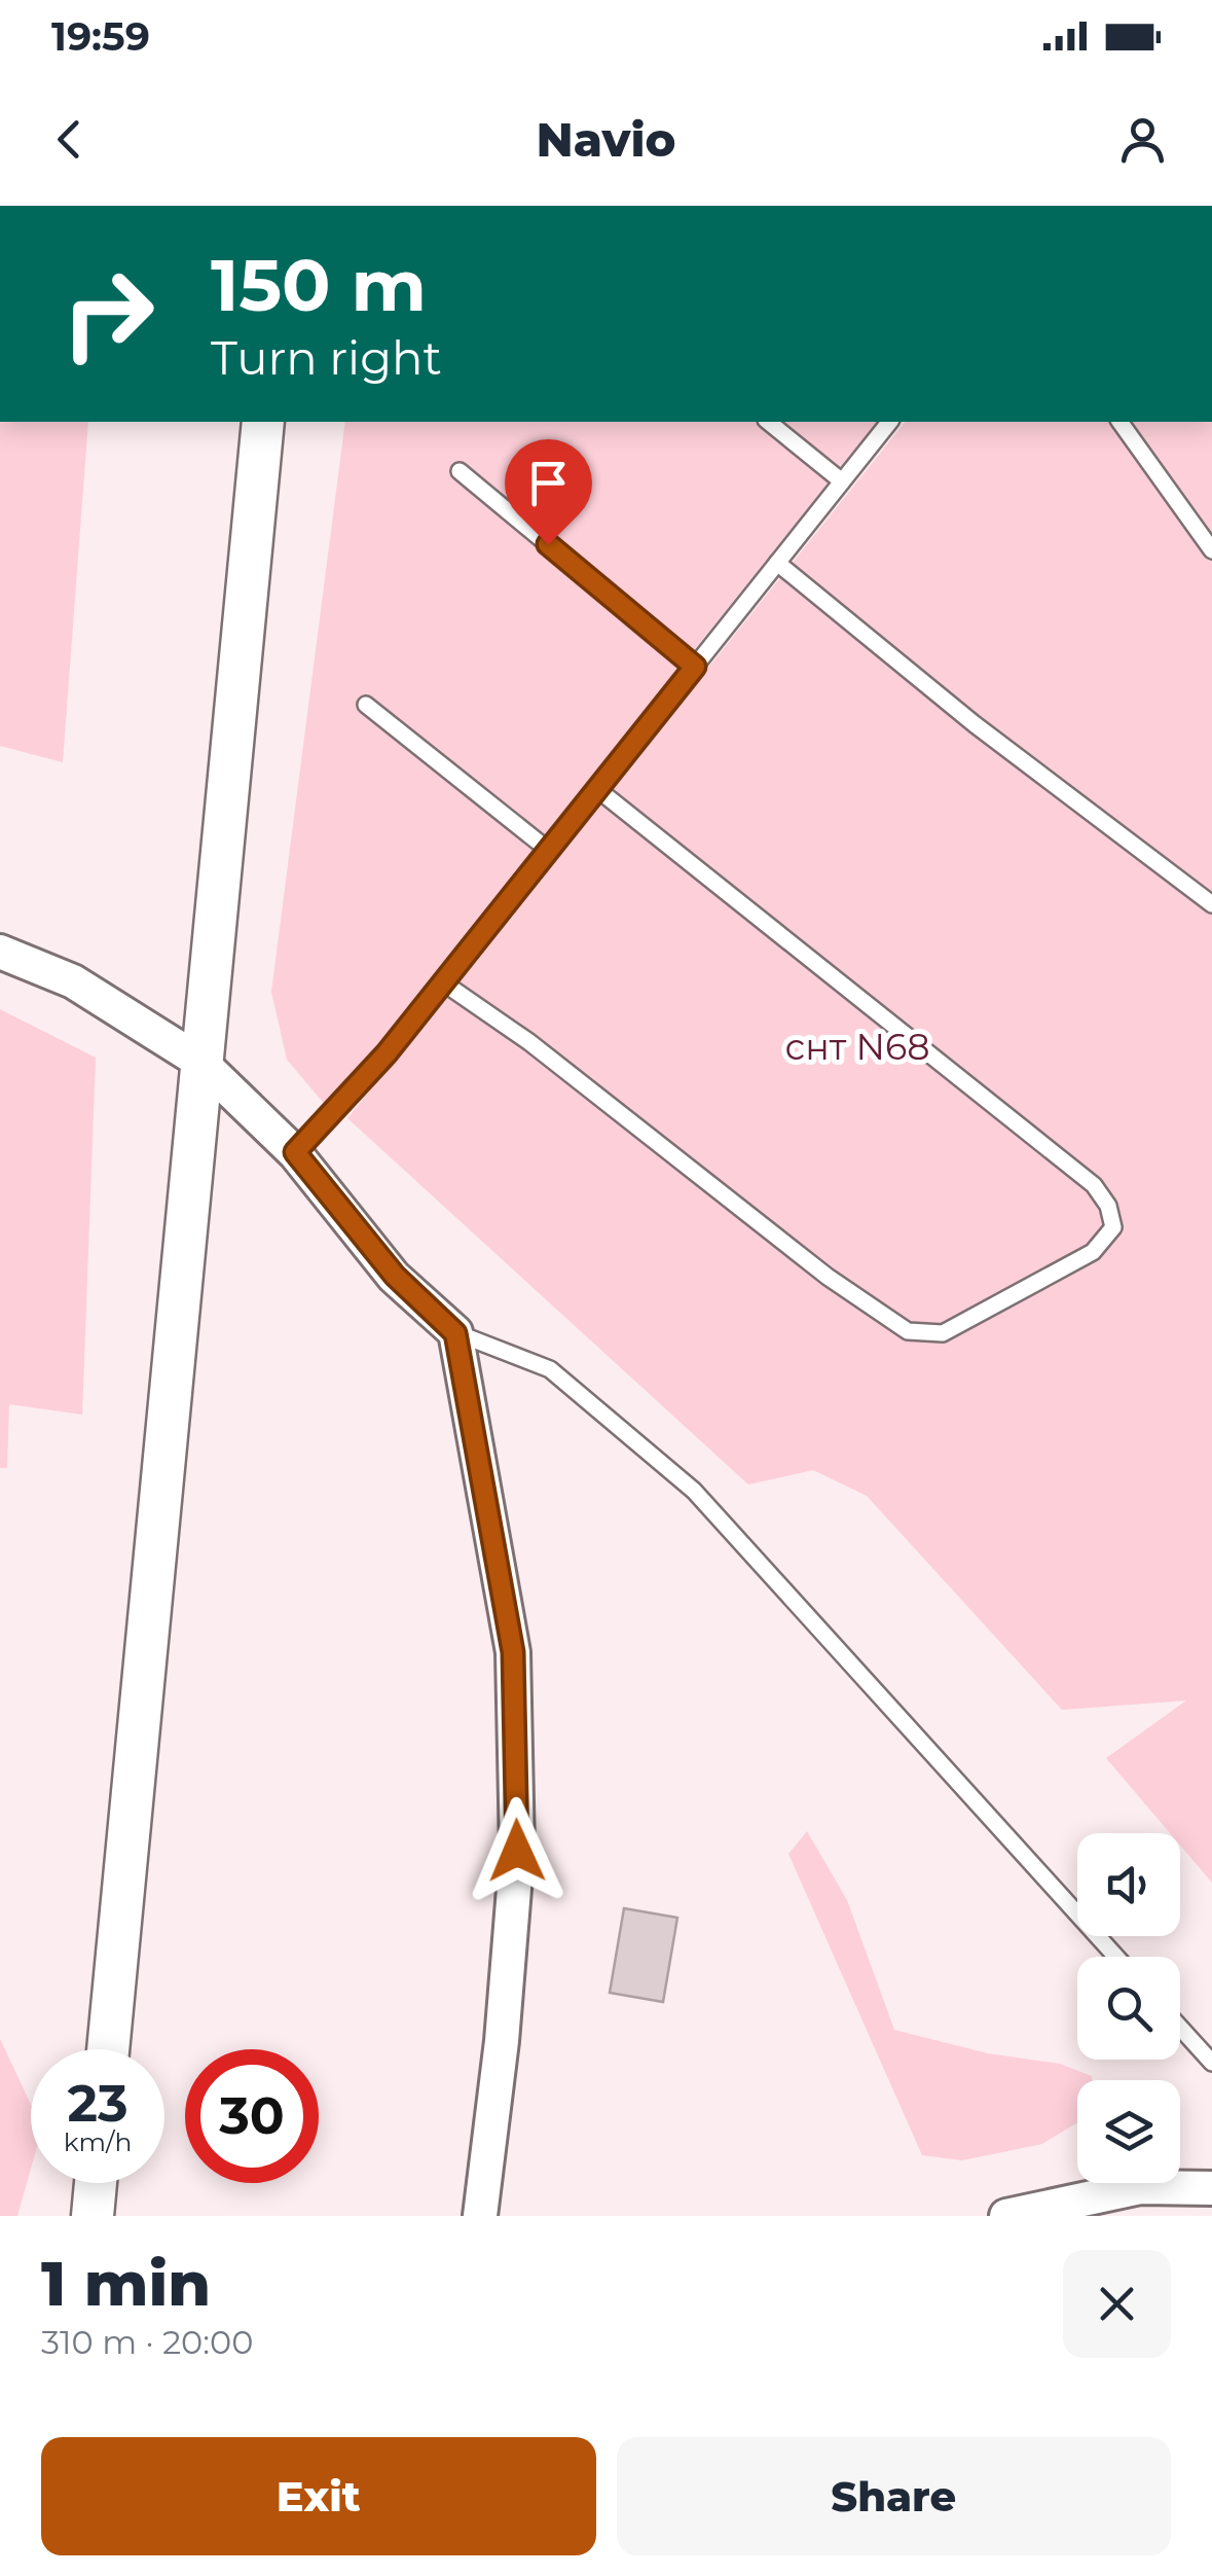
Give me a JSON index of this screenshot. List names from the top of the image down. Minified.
{"parks":["снт N68"],"page":{"status":"19:59","header":"Navio","turn":["150 m","Turn right"],"speed":"23 km/h","limit":"30","heading":["1 min","310 m · 20:00"],"buttons":["Exit","Share"]}}
